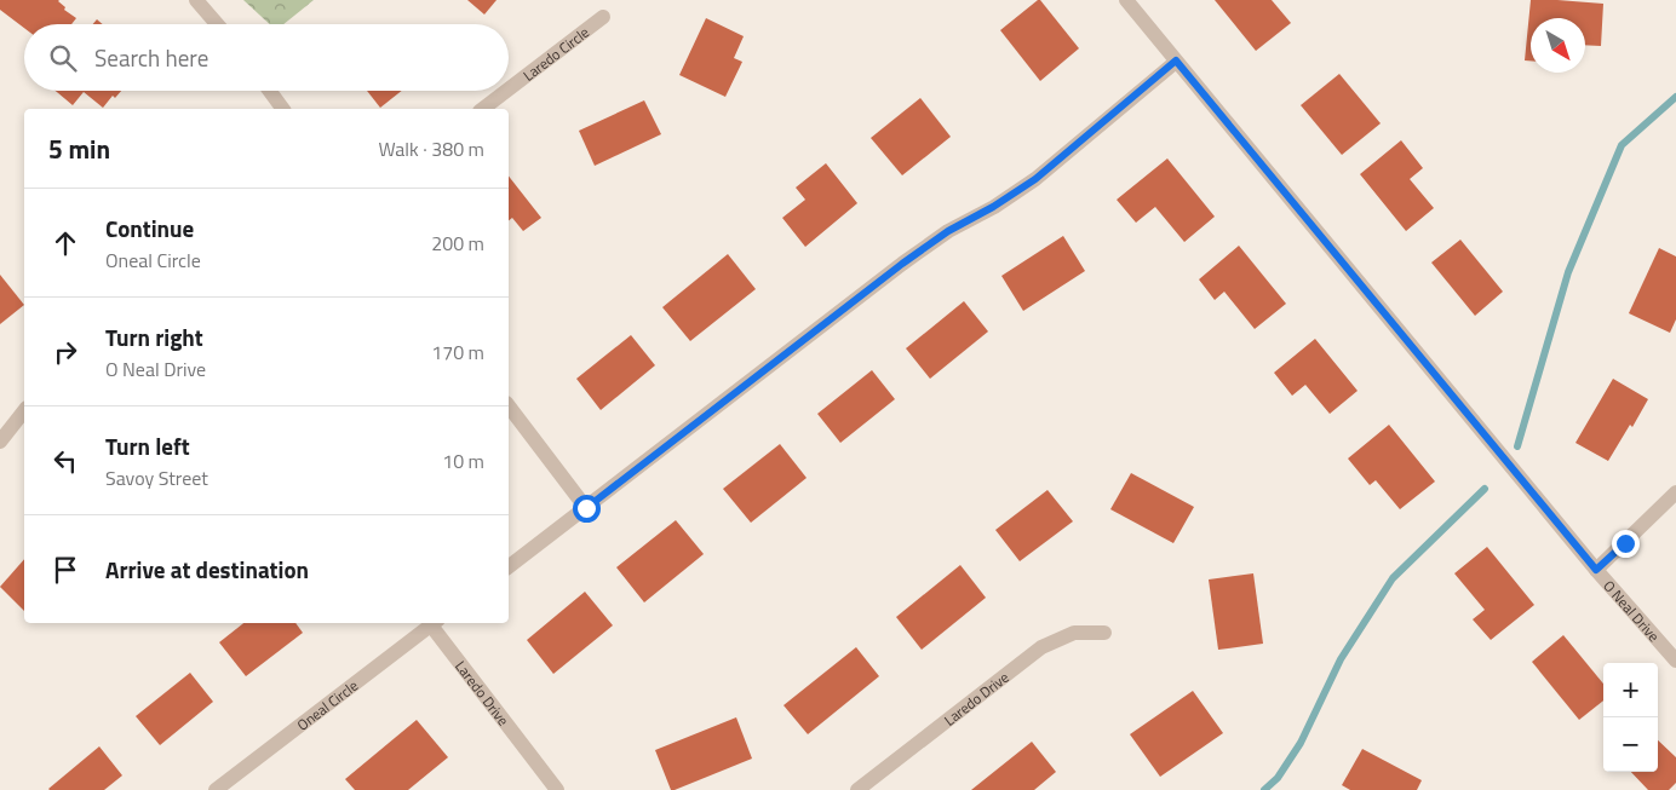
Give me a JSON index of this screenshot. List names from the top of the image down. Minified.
{"streets":{"street":["Laredo Circle","O Neal Drive","Laredo Drive","Oneal Circle"]},"crossings":[["Laredo Drive","Oneal Circle"]],"north":"bottom right","page":{"search":"Search here","heading":["5 min","Walk · 380 m"],"list":[["Continue","Oneal Circle","200 m"],["Turn right","O Neal Drive","170 m"],["Turn left","Savoy Street","10 m"],"Arrive at destination"],"map_buttons":["+","−"]}}
